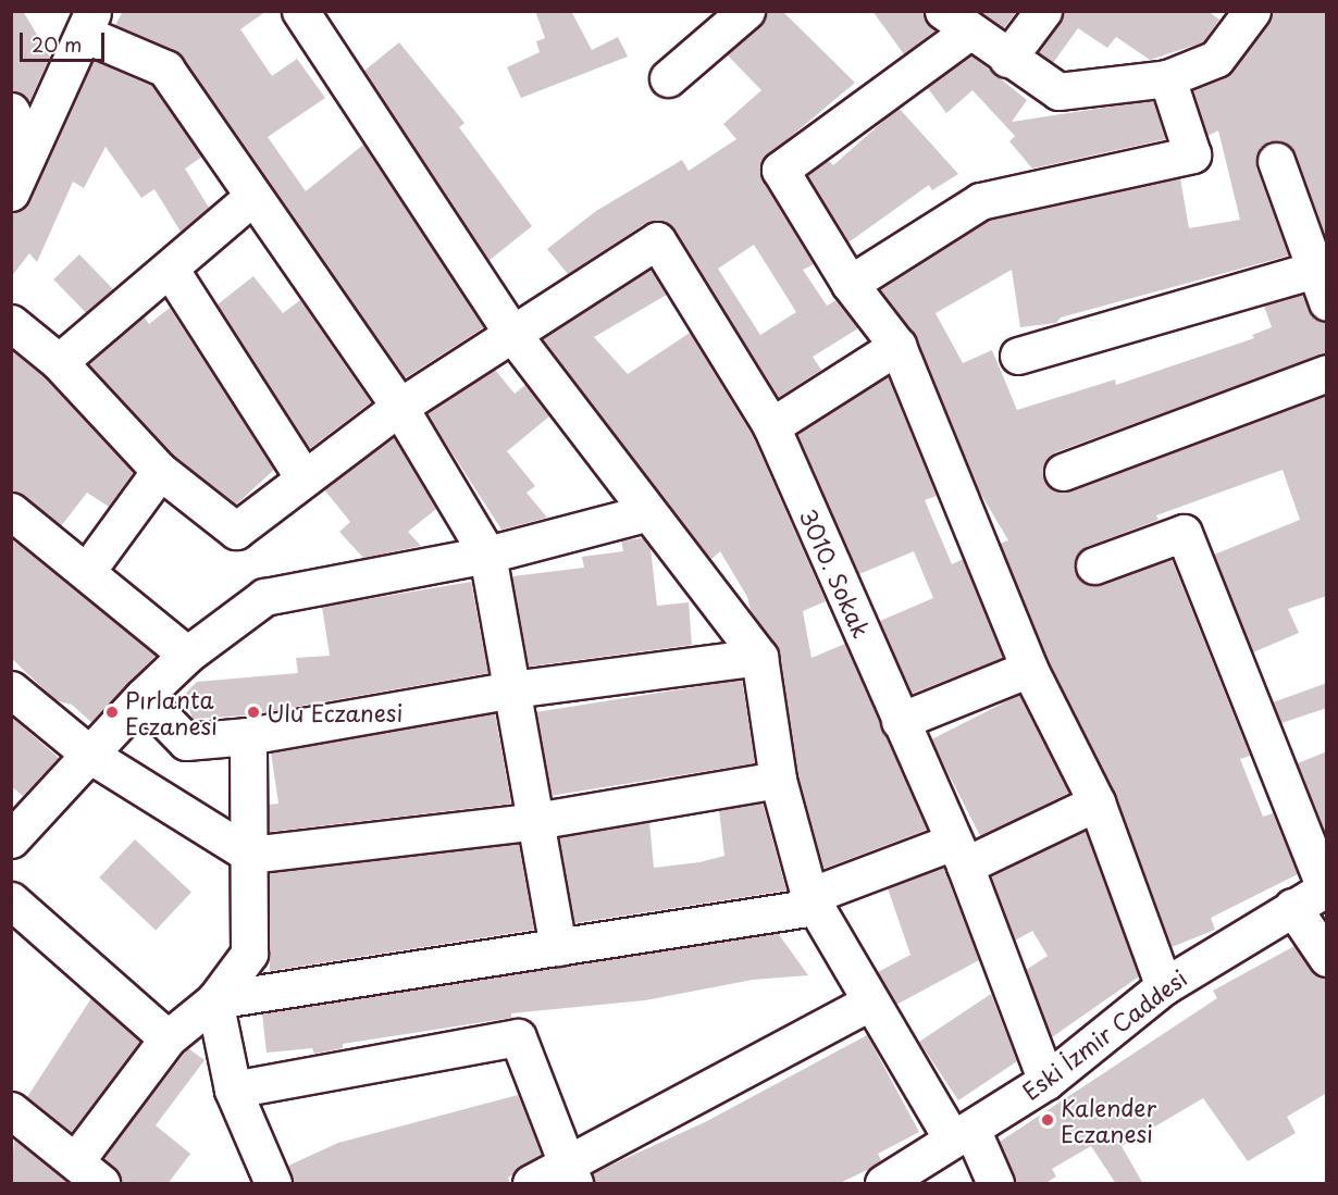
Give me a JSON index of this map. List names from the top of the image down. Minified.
{"streets":{"street":["3010. Sokak","Eski İzmir Caddesi"]},"crossings":[["3010. Sokak","Eski İzmir Caddesi"]],"places":["Pırlanta Eczanesi","Ulu Eczanesi","Kalender Eczanesi"],"scale_bar":"20 m"}
